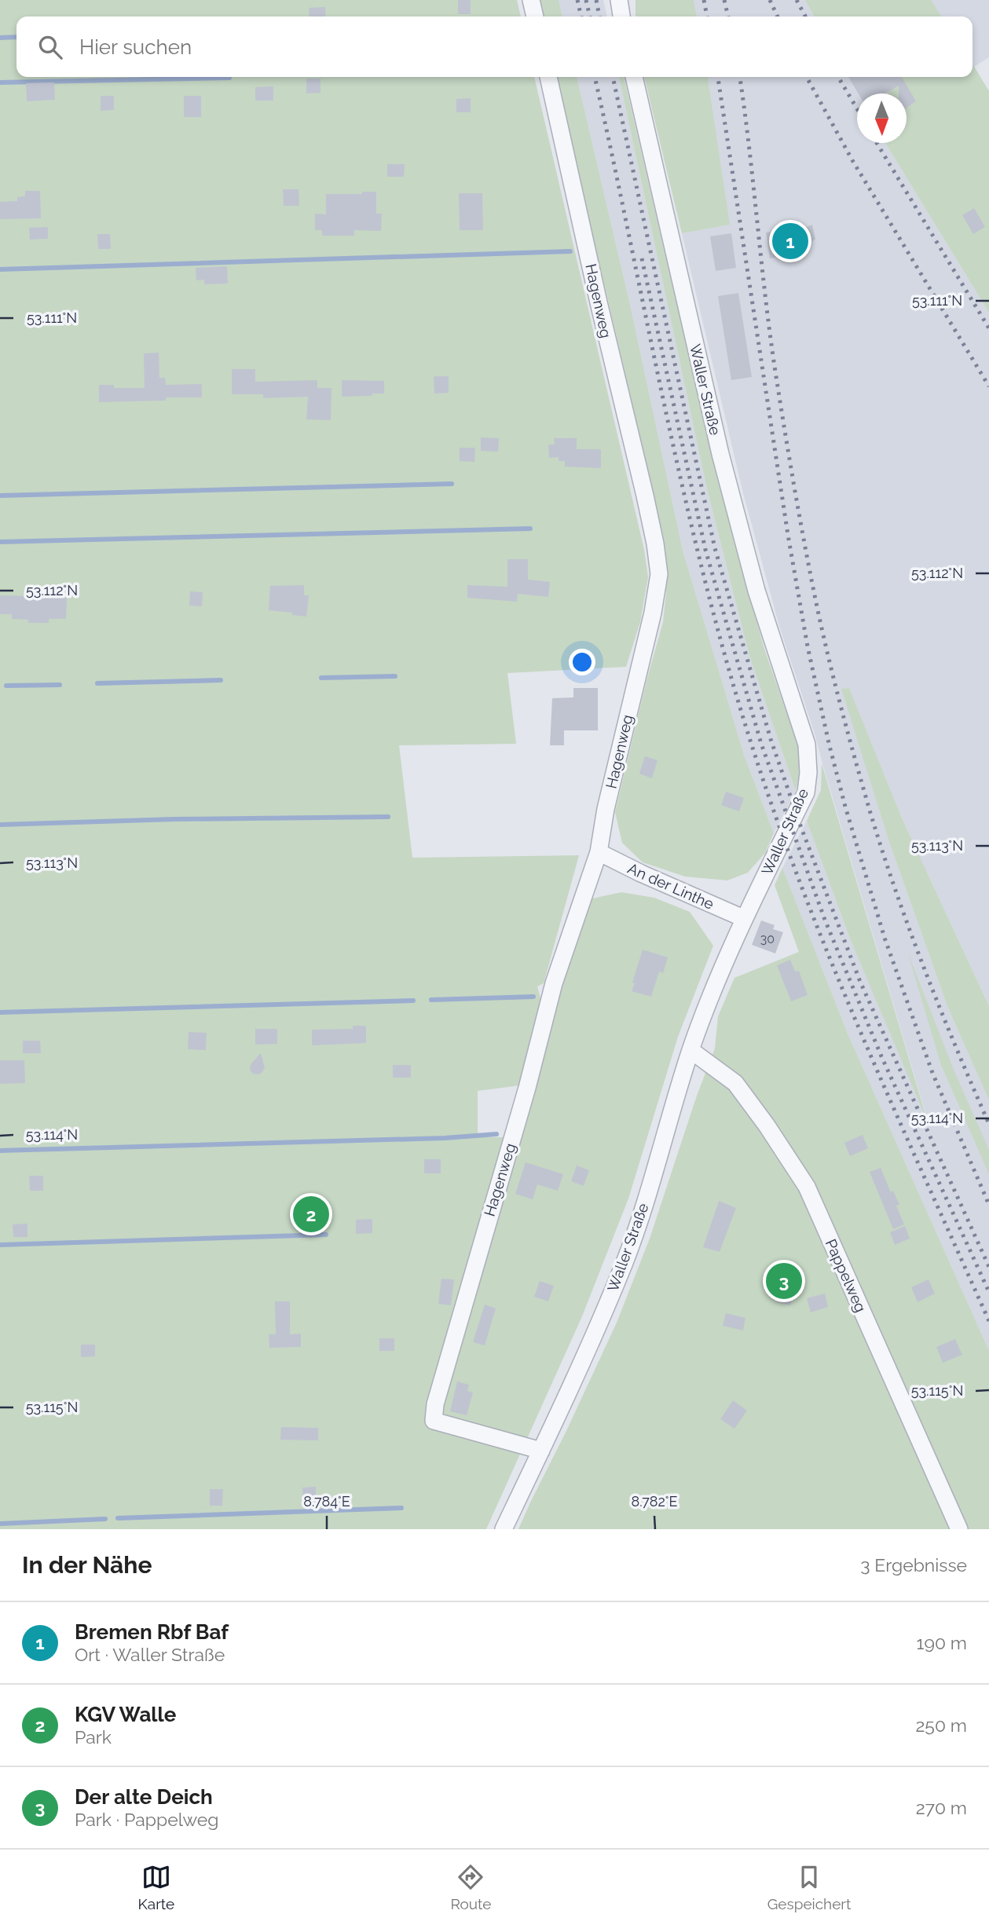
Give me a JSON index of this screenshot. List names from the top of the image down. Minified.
{"streets":{"street":["Hagenweg","Waller Straße","An der Linthe","Pappelweg"]},"crossings":[["Hagenweg","Waller Straße"],["Hagenweg","An der Linthe"],["Waller Straße","An der Linthe"],["Waller Straße","Pappelweg"]],"house_numbers":["30"],"north":"bottom","page":{"search":"Hier suchen","pins":["1","2","3"],"heading":["In der Nähe","3 Ergebnisse"],"list":[{"mark":"1","name":"Bremen Rbf Baf","note":"Ort · Waller Straße","value":"190 m"},{"mark":"2","name":"KGV Walle","note":"Park","value":"250 m"},{"mark":"3","name":"Der alte Deich","note":"Park · Pappelweg","value":"270 m"}],"nav":["Karte","Route","Gespeichert"]},"coordinates":["53.111°N","53.112°N","53.113°N","53.114°N","53.115°N","8.784°E","8.782°E"]}
